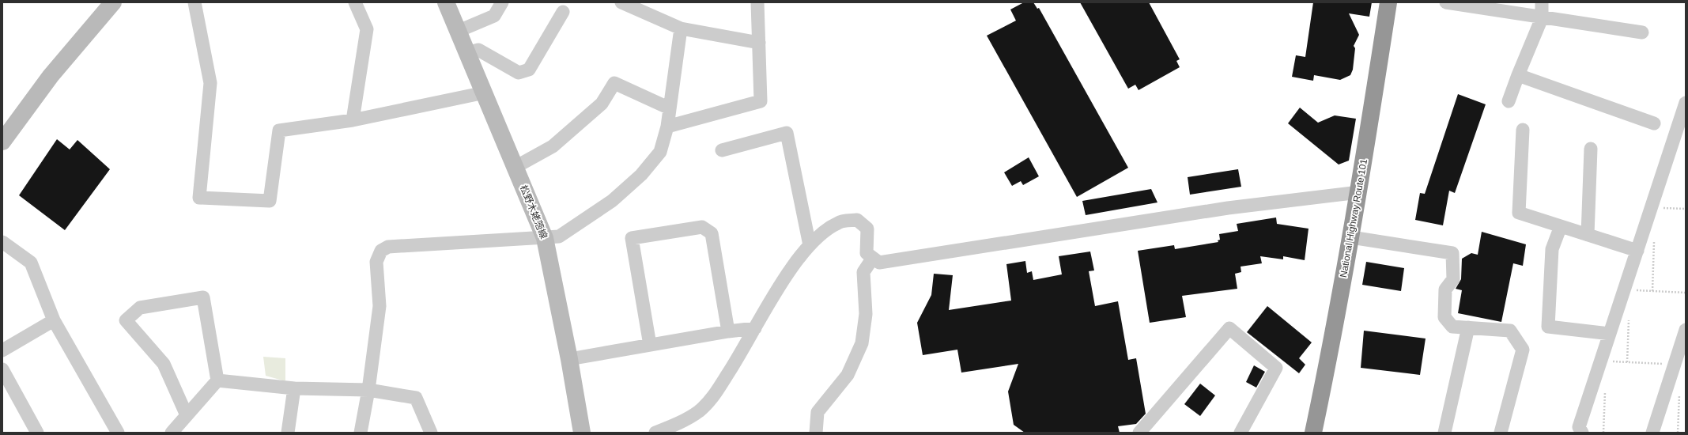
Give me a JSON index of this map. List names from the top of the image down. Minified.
{"streets":{"highway":["National Highway Route 101"],"main road":["松野木姥萢線"]}}
